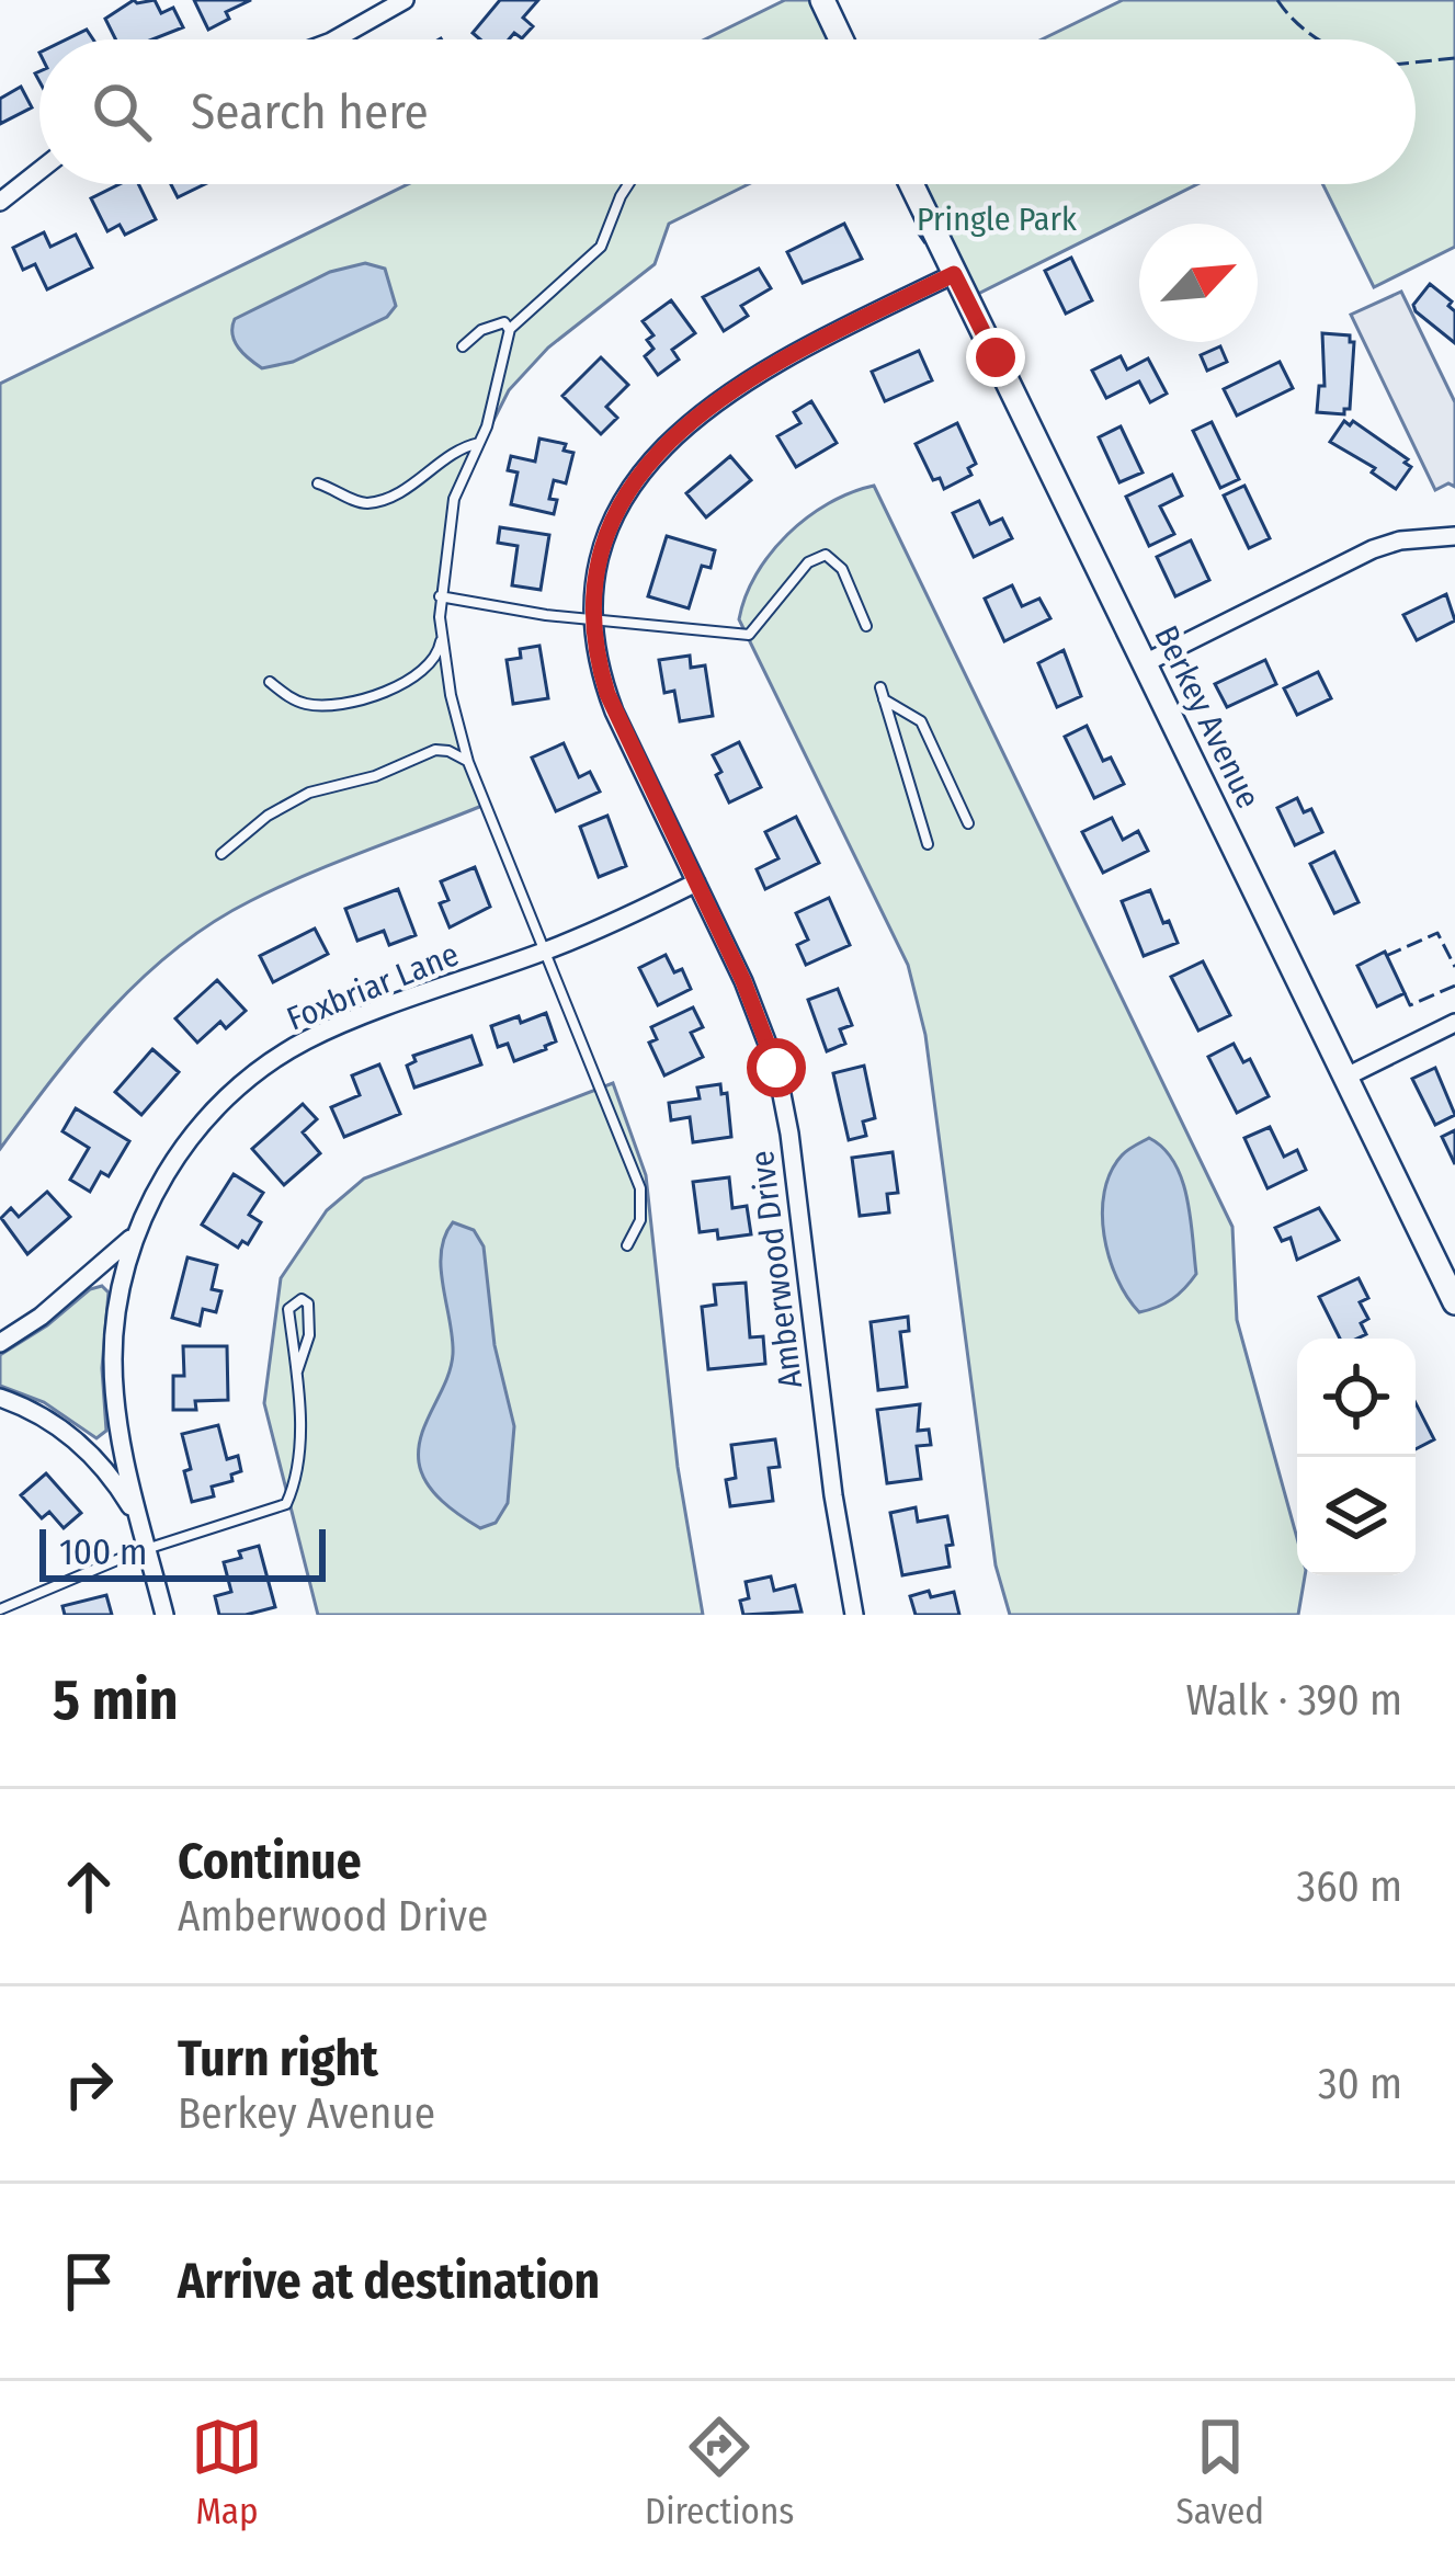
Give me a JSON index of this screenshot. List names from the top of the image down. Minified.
{"streets":{"street":["Berkey Avenue","Foxbriar Lane","Amberwood Drive"]},"crossings":[["Berkey Avenue","Amberwood Drive"],["Foxbriar Lane","Amberwood Drive"]],"parks":["Pringle Park"],"scale_bar":"100 m","north":"top right","page":{"search":"Search here","scale":"100 m","heading":["5 min","Walk · 390 m"],"list":[["Continue","Amberwood Drive","360 m"],["Turn right","Berkey Avenue","30 m"],"Arrive at destination"],"nav":["Map","Directions","Saved"]}}
